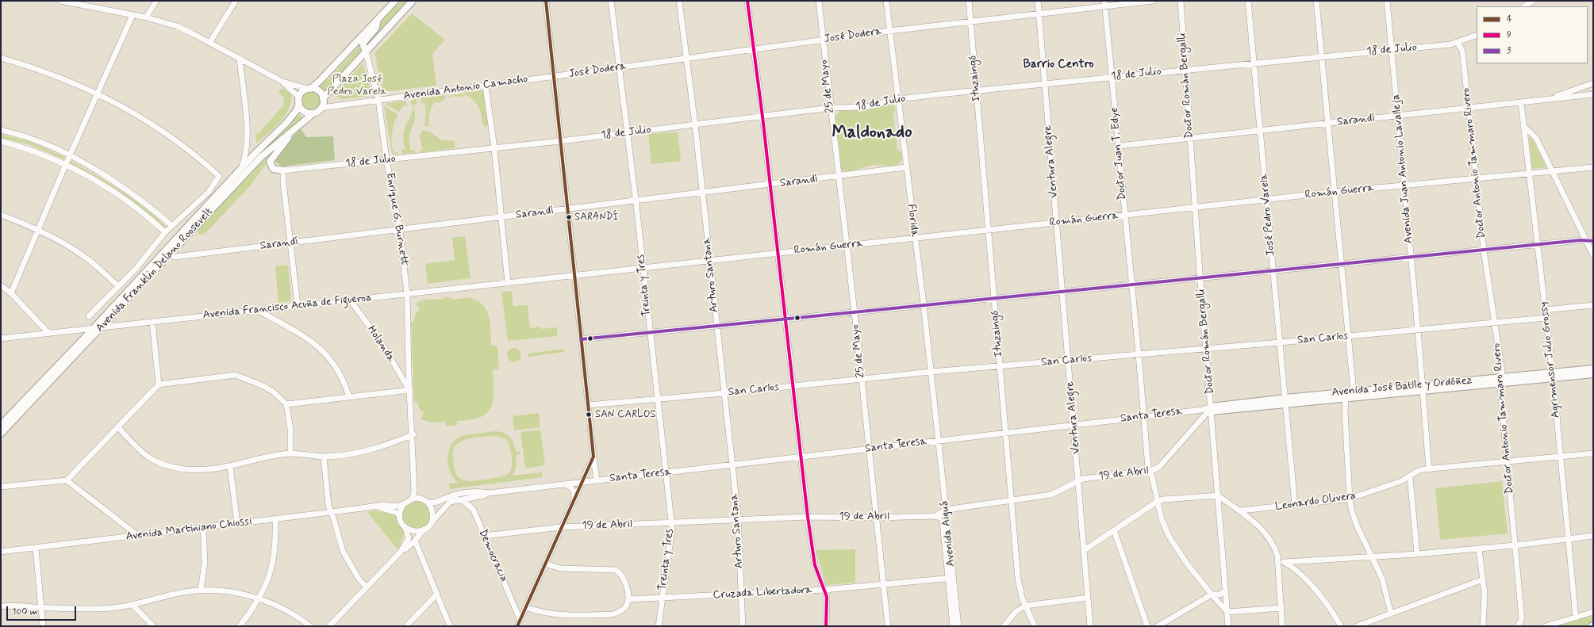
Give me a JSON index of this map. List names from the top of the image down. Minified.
{"streets":{"main road":["Avenida Franklin Delano Roosevelt","Avenida José Batlle y Ordóñez"],"street":["José Dodera","18 de Julio","Ituzaingó","Doctor Román Bergalli","25 de Mayo","Avenida Antonio Camacho","Sarandí","Doctor Juan T. Edye","Ventura Alegre","Doctor Antonio Tammaro Rivero","Avenida Juan Antonio Lavalleja","Román Guerra","José Pedro Varela","Enrique G. Burnett","Florida","Arturo Santana","Treinta y Tres","Avenida Francisco Acuña de Figueroa","San Carlos","Holanda","Agrimensor Julio Grossy","Santa Teresa","19 de Abril","Leonardo Olivera","Avenida Martiniano Chiossi","Avenida Aiguá","Democracia","Cruzada Libertadora"]},"crossings":[["José Dodera","Ituzaingó"],["José Dodera","25 de Mayo"],["José Dodera","Avenida Antonio Camacho"],["José Dodera","Doctor Juan T. Edye"],["José Dodera","Ventura Alegre"],["José Dodera","Florida"],["José Dodera","Arturo Santana"],["José Dodera","Treinta y Tres"],["18 de Julio","Ituzaingó"],["18 de Julio","Doctor Román Bergalli"],["18 de Julio","25 de Mayo"],["18 de Julio","Doctor Juan T. Edye"],["18 de Julio","Ventura Alegre"],["18 de Julio","Doctor Antonio Tammaro Rivero"],["18 de Julio","Avenida Juan Antonio Lavalleja"],["18 de Julio","José Pedro Varela"],["18 de Julio","Enrique G. Burnett"],["18 de Julio","Florida"],["18 de Julio","Arturo Santana"],["18 de Julio","Treinta y Tres"],["Ituzaingó","Román Guerra"],["Ituzaingó","San Carlos"],["Ituzaingó","Santa Teresa"],["Ituzaingó","19 de Abril"],["Doctor Román Bergalli","Sarandí"],["Doctor Román Bergalli","Doctor Juan T. Edye"],["Doctor Román Bergalli","Román Guerra"],["Doctor Román Bergalli","San Carlos"],["Doctor Román Bergalli","Avenida José Batlle y Ordóñez"],["Doctor Román Bergalli","Santa Teresa"],["Doctor Román Bergalli","19 de Abril"],["25 de Mayo","Sarandí"],["25 de Mayo","Román Guerra"],["25 de Mayo","San Carlos"],["25 de Mayo","Santa Teresa"],["25 de Mayo","19 de Abril"],["25 de Mayo","Cruzada Libertadora"],["Avenida Antonio Camacho","Enrique G. Burnett"],["Avenida Antonio Camacho","Avenida Franklin Delano Roosevelt"],["Sarandí","Doctor Juan T. Edye"],["Sarandí","Doctor Antonio Tammaro Rivero"],["Sarandí","Avenida Juan Antonio Lavalleja"],["Sarandí","José Pedro Varela"],["Sarandí","Enrique G. Burnett"],["Sarandí","Florida"],["Sarandí","Avenida Franklin Delano Roosevelt"],["Sarandí","Arturo Santana"],["Sarandí","Treinta y Tres"],["Sarandí","Agrimensor Julio Grossy"],["Doctor Juan T. Edye","Román Guerra"],["Doctor Juan T. Edye","San Carlos"],["Doctor Juan T. Edye","Santa Teresa"],["Doctor Juan T. Edye","19 de Abril"],["Ventura Alegre","Román Guerra"],["Ventura Alegre","San Carlos"],["Ventura Alegre","Santa Teresa"],["Ventura Alegre","19 de Abril"],["Doctor Antonio Tammaro Rivero","Román Guerra"],["Doctor Antonio Tammaro Rivero","San Carlos"],["Doctor Antonio Tammaro Rivero","Avenida José Batlle y Ordóñez"],["Doctor Antonio Tammaro Rivero","Leonardo Olivera"],["Avenida Juan Antonio Lavalleja","Román Guerra"],["Avenida Juan Antonio Lavalleja","San Carlos"],["Avenida Juan Antonio Lavalleja","Avenida José Batlle y Ordóñez"],["Avenida Juan Antonio Lavalleja","Leonardo Olivera"],["Román Guerra","José Pedro Varela"],["Román Guerra","Florida"],["Román Guerra","Arturo Santana"],["Román Guerra","Treinta y Tres"],["Román Guerra","Avenida Francisco Acuña de Figueroa"],["Román Guerra","Agrimensor Julio Grossy"],["José Pedro Varela","San Carlos"],["José Pedro Varela","Avenida José Batlle y Ordóñez"],["José Pedro Varela","Leonardo Olivera"],["Enrique G. Burnett","Avenida Francisco Acuña de Figueroa"],["Enrique G. Burnett","Holanda"],["Enrique G. Burnett","Avenida Martiniano Chiossi"],["Florida","San Carlos"],["Florida","Santa Teresa"],["Florida","Avenida Aiguá"],["Avenida Franklin Delano Roosevelt","Avenida Francisco Acuña de Figueroa"],["Arturo Santana","San Carlos"],["Arturo Santana","Santa Teresa"],["Arturo Santana","19 de Abril"],["Arturo Santana","Cruzada Libertadora"],["Treinta y Tres","San Carlos"],["Treinta y Tres","Santa Teresa"],["Treinta y Tres","19 de Abril"],["Treinta y Tres","Cruzada Libertadora"],["Avenida Francisco Acuña de Figueroa","Holanda"],["San Carlos","Agrimensor Julio Grossy"],["Agrimensor Julio Grossy","Avenida José Batlle y Ordóñez"],["Agrimensor Julio Grossy","Leonardo Olivera"],["Avenida José Batlle y Ordóñez","Santa Teresa"],["Avenida José Batlle y Ordóñez","19 de Abril"],["Santa Teresa","19 de Abril"],["Santa Teresa","Avenida Aiguá"],["19 de Abril","Avenida Aiguá"],["19 de Abril","Democracia"],["Avenida Aiguá","Cruzada Libertadora"]],"districts":["Barrio Centro","Maldonado"],"parks":["Plaza José Pedro Varela"],"places":["SARANDÍ","SAN CARLOS"],"lines":["transit line 4","transit line 9","transit line 3"],"legend":["4","9","3"],"scale_bar":"100 m"}
